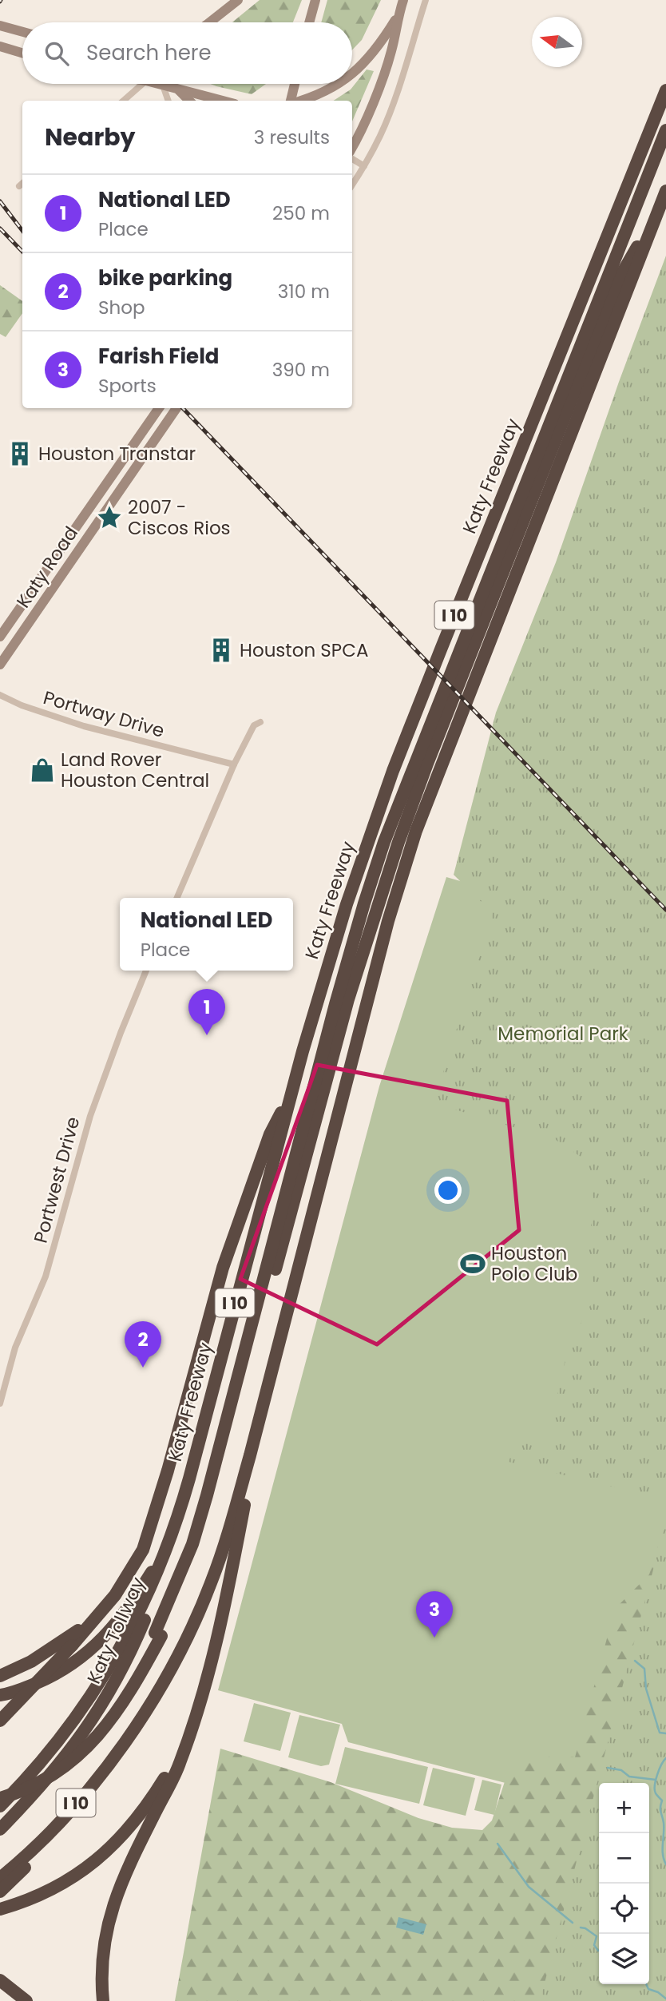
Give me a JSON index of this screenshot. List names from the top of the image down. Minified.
{"streets":{"highway":["Katy Freeway","I 10","Katy Tollway"],"main road":["Katy Road"],"street":["Portway Drive","Portwest Drive"]},"crossings":[["Katy Freeway","Katy Tollway"]],"parks":["Memorial Park"],"places":{"building":["Houston Transtar","Houston SPCA"],"place":["2007 - Ciscos Rios"],"shop":["Land Rover Houston Central"],"sports":["Houston Polo Club"]},"north":"left","page":{"search":"Search here","heading":["Nearby","3 results"],"list":[{"mark":"1","name":"National LED","note":"Place","value":"250 m"},{"mark":"2","name":"bike parking","note":"Shop","value":"310 m"},{"mark":"3","name":"Farish Field","note":"Sports","value":"390 m"}],"popup":["National LED","Place"],"pins":["1","2","3"],"map_buttons":["+","−"]}}
